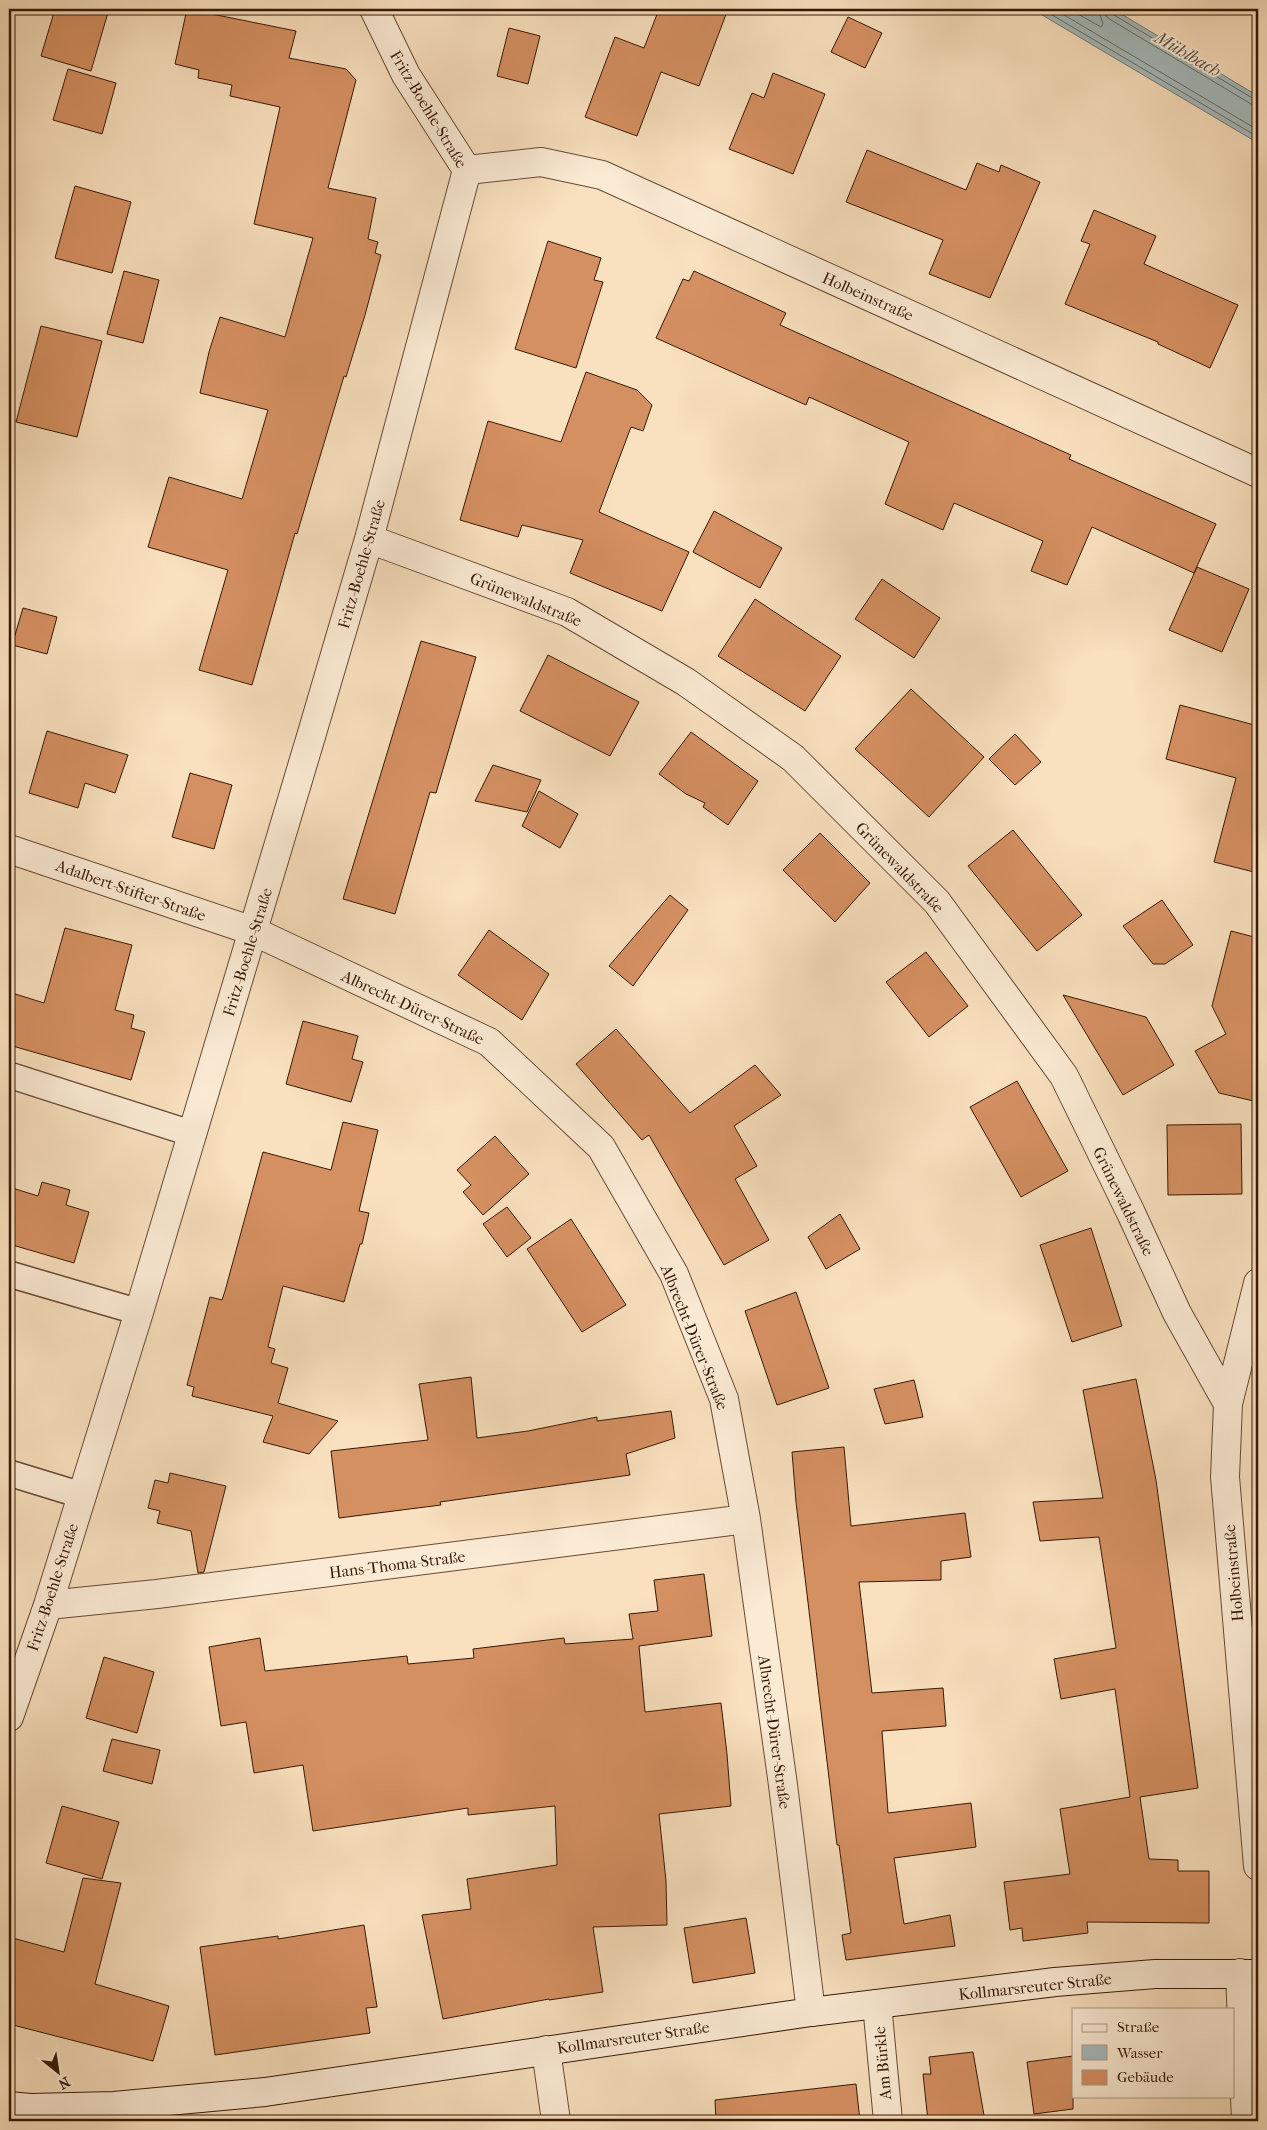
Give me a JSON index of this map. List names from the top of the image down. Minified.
{"streets":{"street":["Fritz-Boehle-Straße","Holbeinstraße","Grünewaldstraße","Adalbert-Stifter-Straße","Albrecht-Dürer-Straße","Hans-Thoma-Straße","Kollmarsreuter Straße","Am Bürkle"]},"crossings":[["Fritz-Boehle-Straße","Holbeinstraße"],["Fritz-Boehle-Straße","Grünewaldstraße"],["Fritz-Boehle-Straße","Adalbert-Stifter-Straße"],["Fritz-Boehle-Straße","Albrecht-Dürer-Straße"],["Fritz-Boehle-Straße","Hans-Thoma-Straße"],["Holbeinstraße","Grünewaldstraße"],["Adalbert-Stifter-Straße","Albrecht-Dürer-Straße"],["Albrecht-Dürer-Straße","Hans-Thoma-Straße"],["Albrecht-Dürer-Straße","Kollmarsreuter Straße"],["Kollmarsreuter Straße","Am Bürkle"]],"water":["Mühlbach"],"legend":["Straße","Wasser","Gebäude"],"north":"bottom right"}
